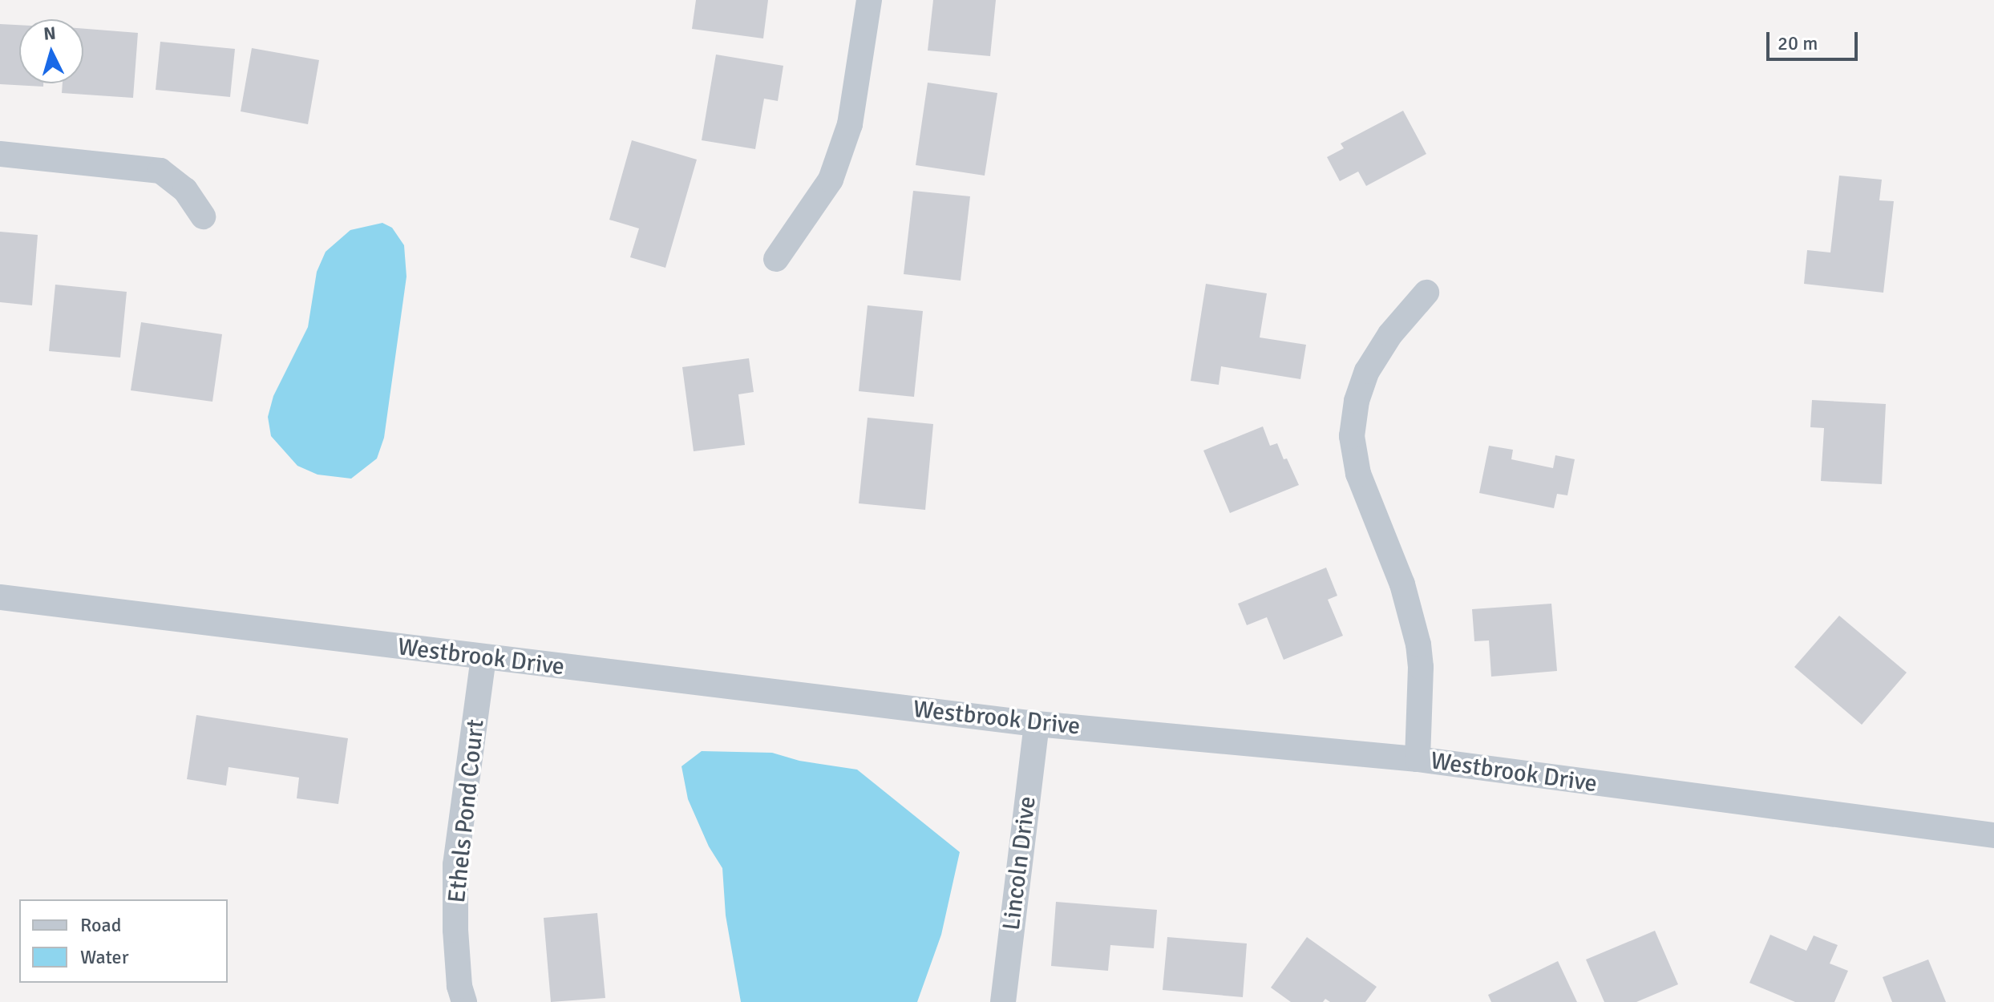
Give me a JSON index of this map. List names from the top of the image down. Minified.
{"streets":{"street":["Westbrook Drive","Ethels Pond Court","Lincoln Drive"]},"crossings":[["Westbrook Drive","Ethels Pond Court"],["Westbrook Drive","Lincoln Drive"]],"legend":["Road","Water"],"scale_bar":"20 m","north":"top"}
